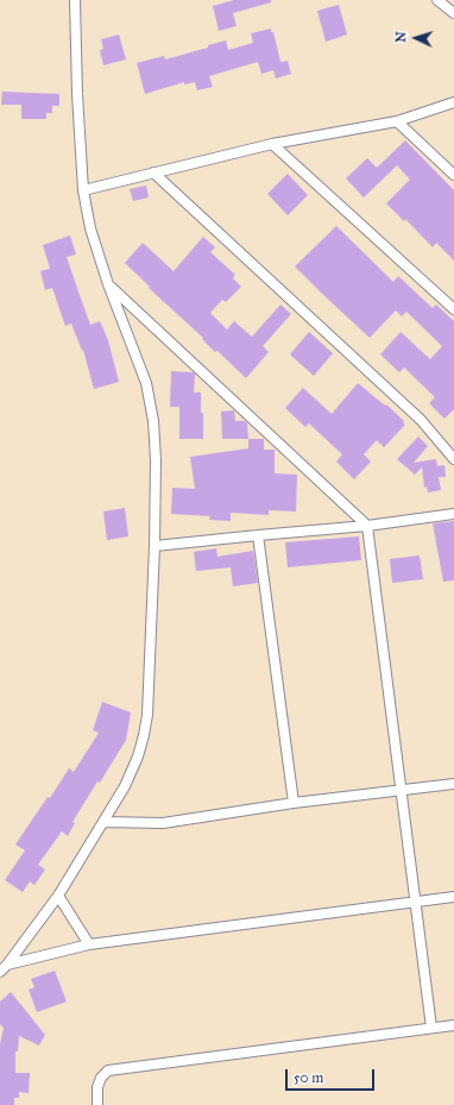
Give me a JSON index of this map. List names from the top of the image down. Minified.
{"scale_bar":"50 m","north":"left"}
